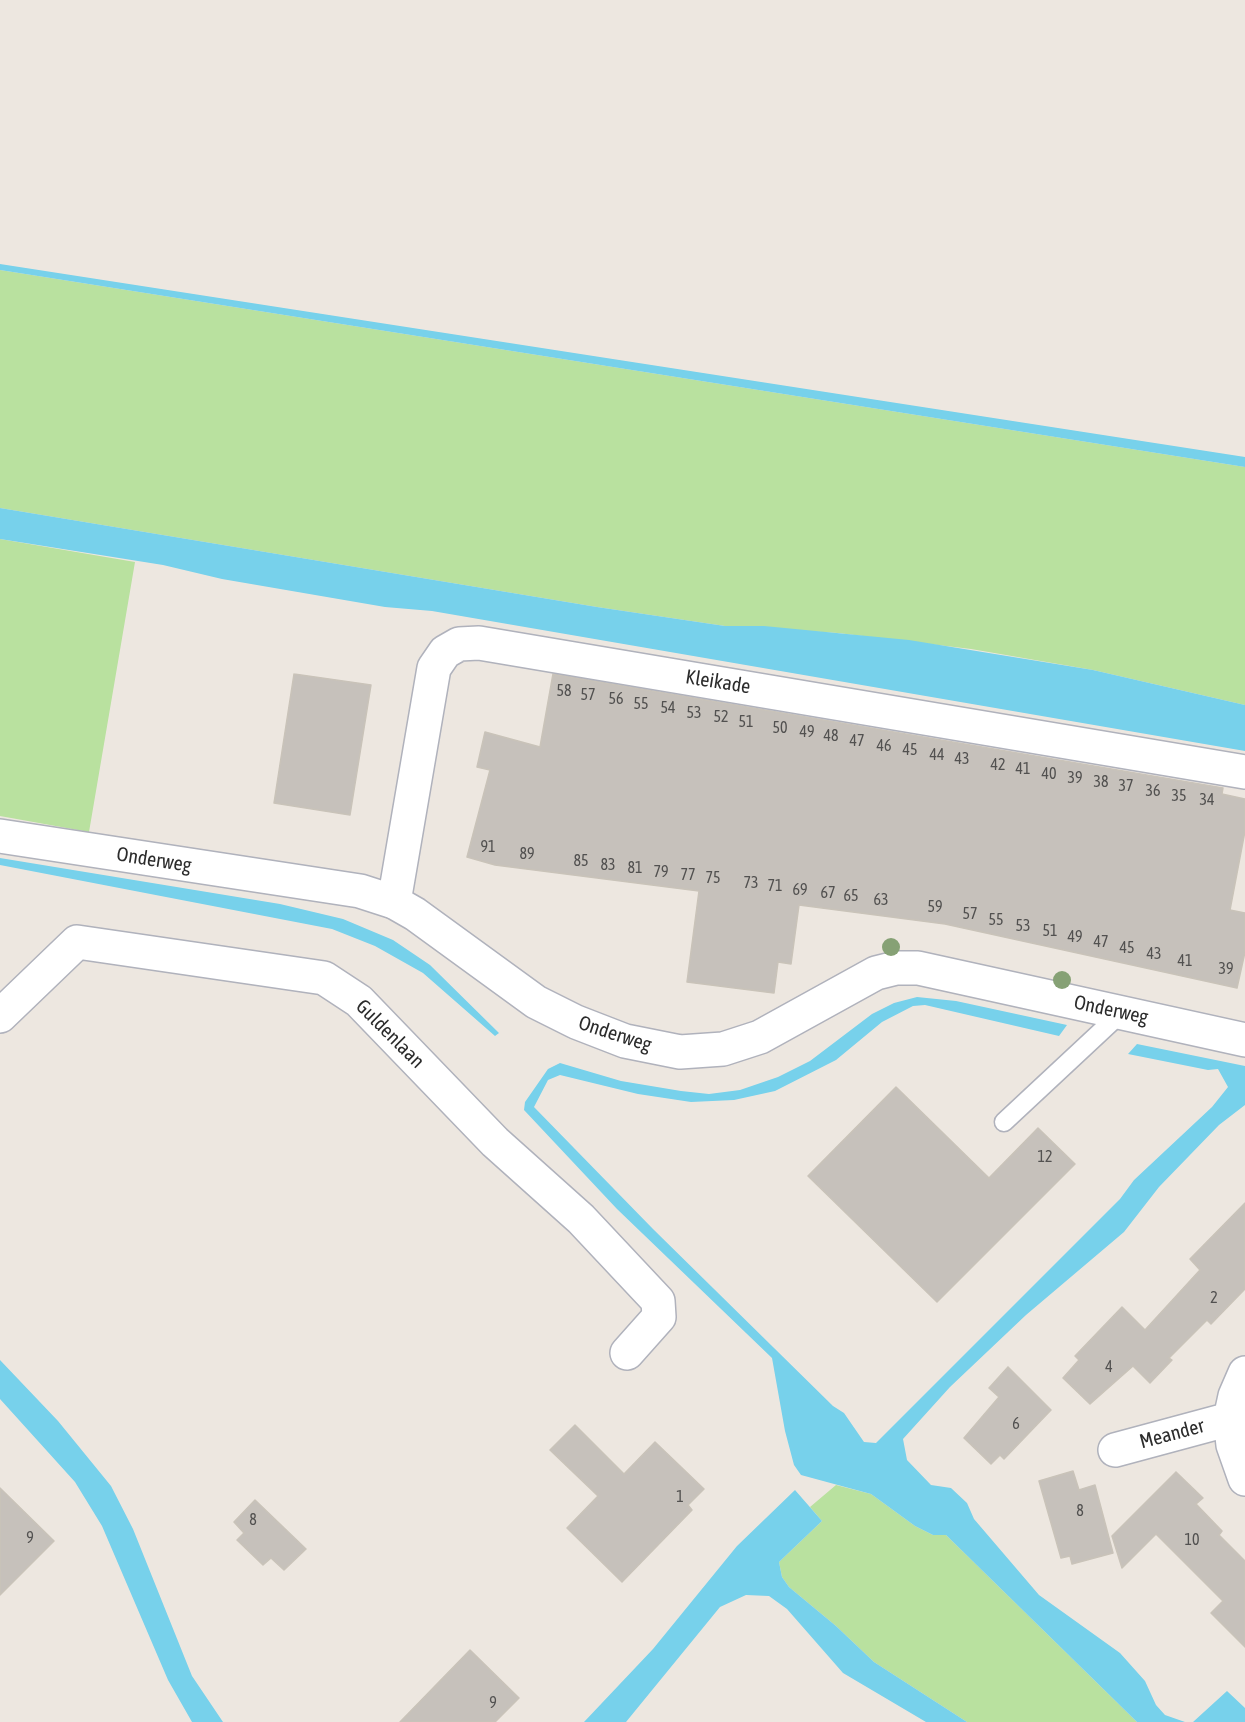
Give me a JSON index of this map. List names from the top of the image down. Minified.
{"streets":{"street":["Kleikade","Onderweg","Guldenlaan","Meander"]},"crossings":[["Kleikade","Onderweg"]],"house_numbers":["58","57","56","55","54","53","52","51","50","49","48","47","46","45","44","43","42","41","40","39","38","37","36","35","34","91","89","85","83","81","79","77","75","73","71","69","67","65","63","59","57","55","53","51","49","47","45","43","41","39","12","2","4","6","1","8","8","9","10","9"]}
